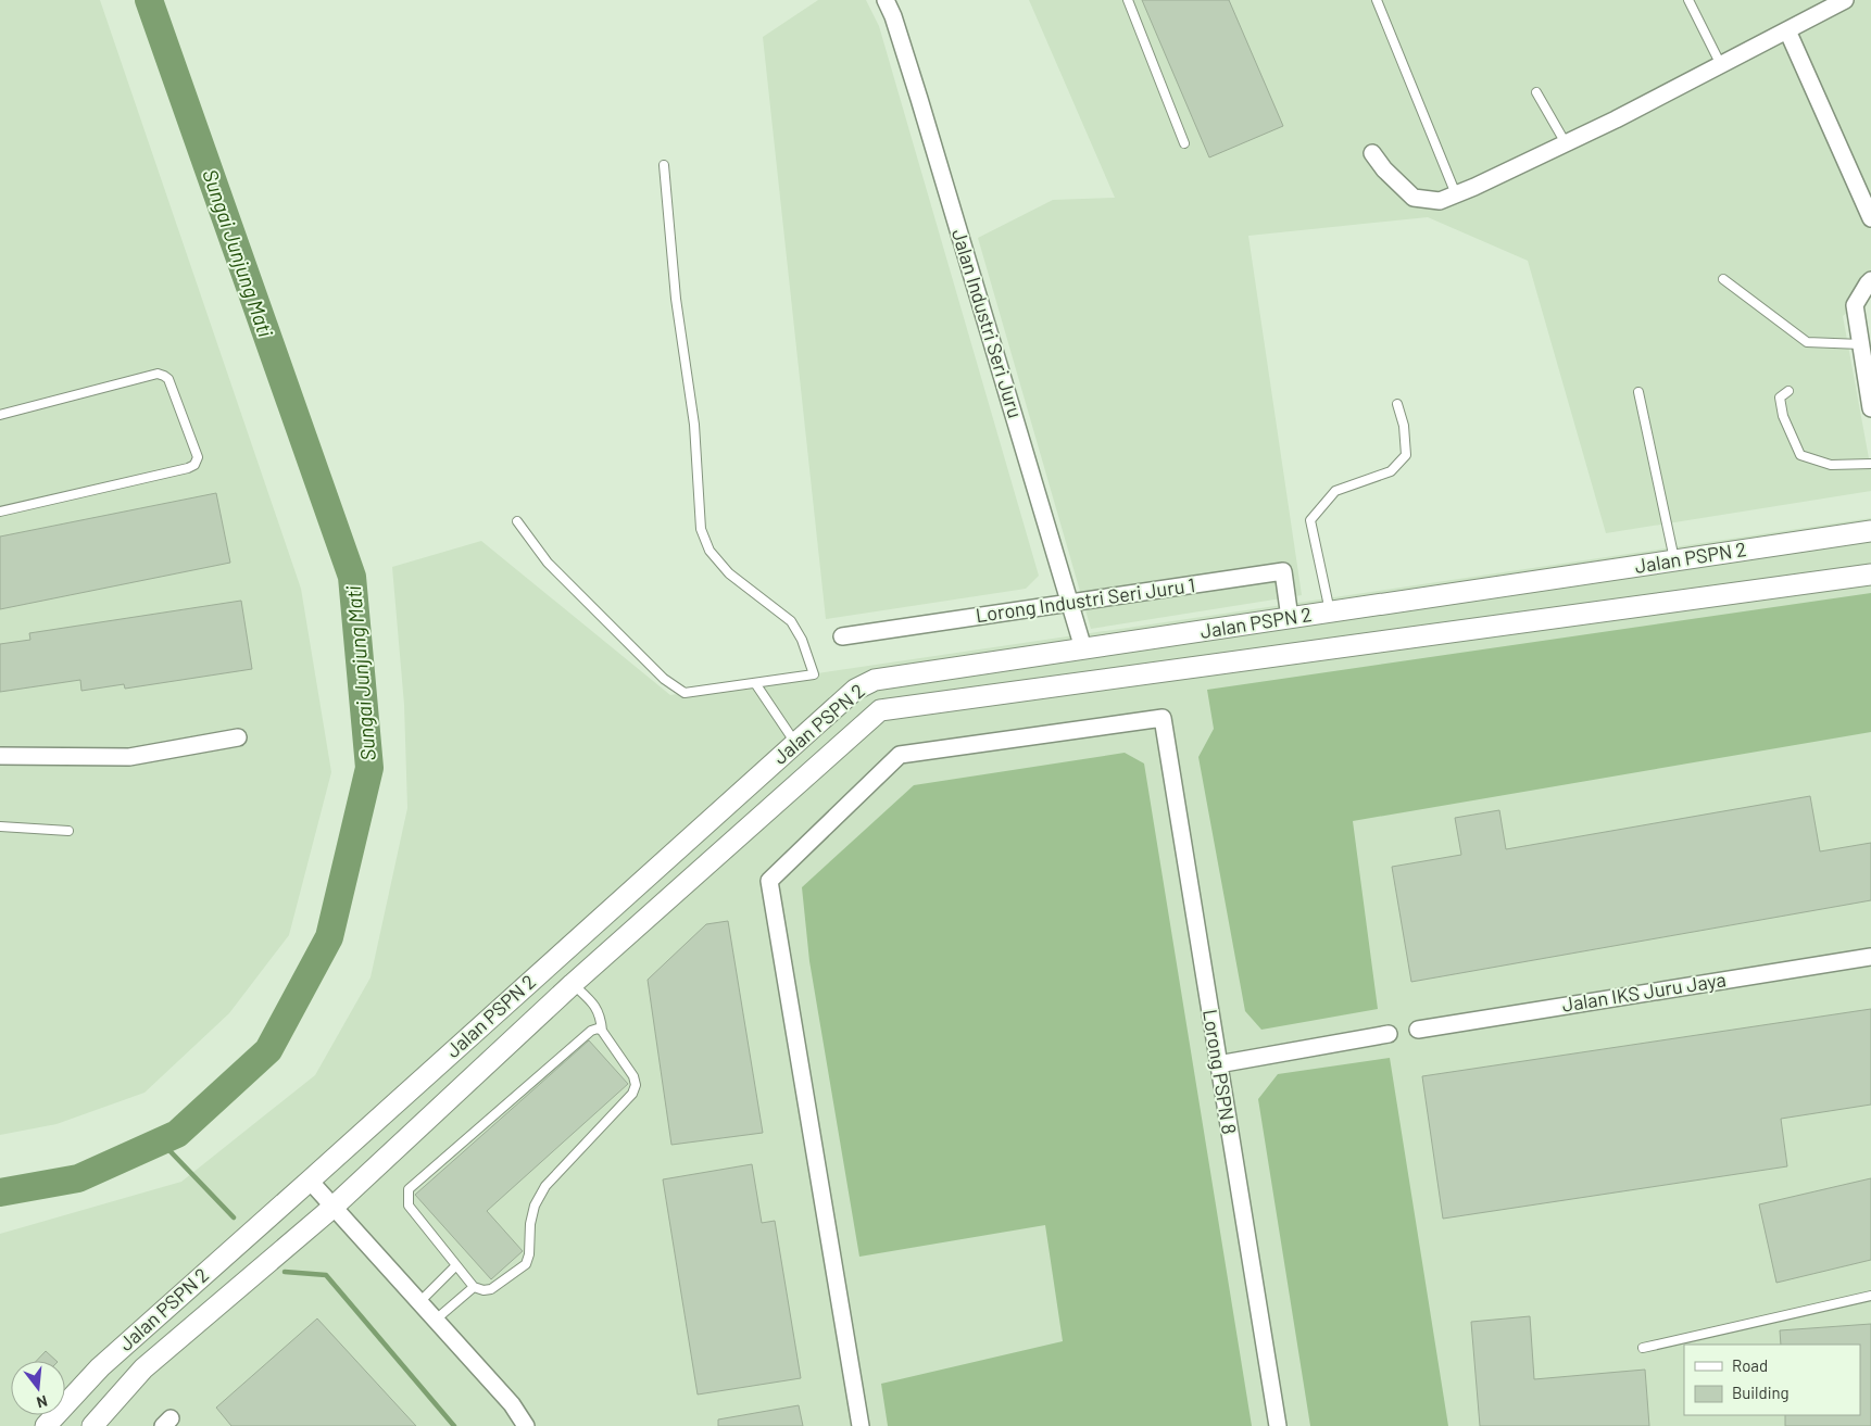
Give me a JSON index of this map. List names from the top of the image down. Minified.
{"streets":{"street":["Jalan Industri Seri Juru","Jalan PSPN 2","Lorong Industri Seri Juru 1","Jalan IKS Juru Jaya","Lorong PSPN 8"]},"crossings":[["Jalan Industri Seri Juru","Jalan PSPN 2"],["Jalan Industri Seri Juru","Lorong Industri Seri Juru 1"],["Jalan PSPN 2","Lorong Industri Seri Juru 1"]],"water":["Sungai Junjung Mati"],"legend":["Road","Building"],"north":"bottom"}
